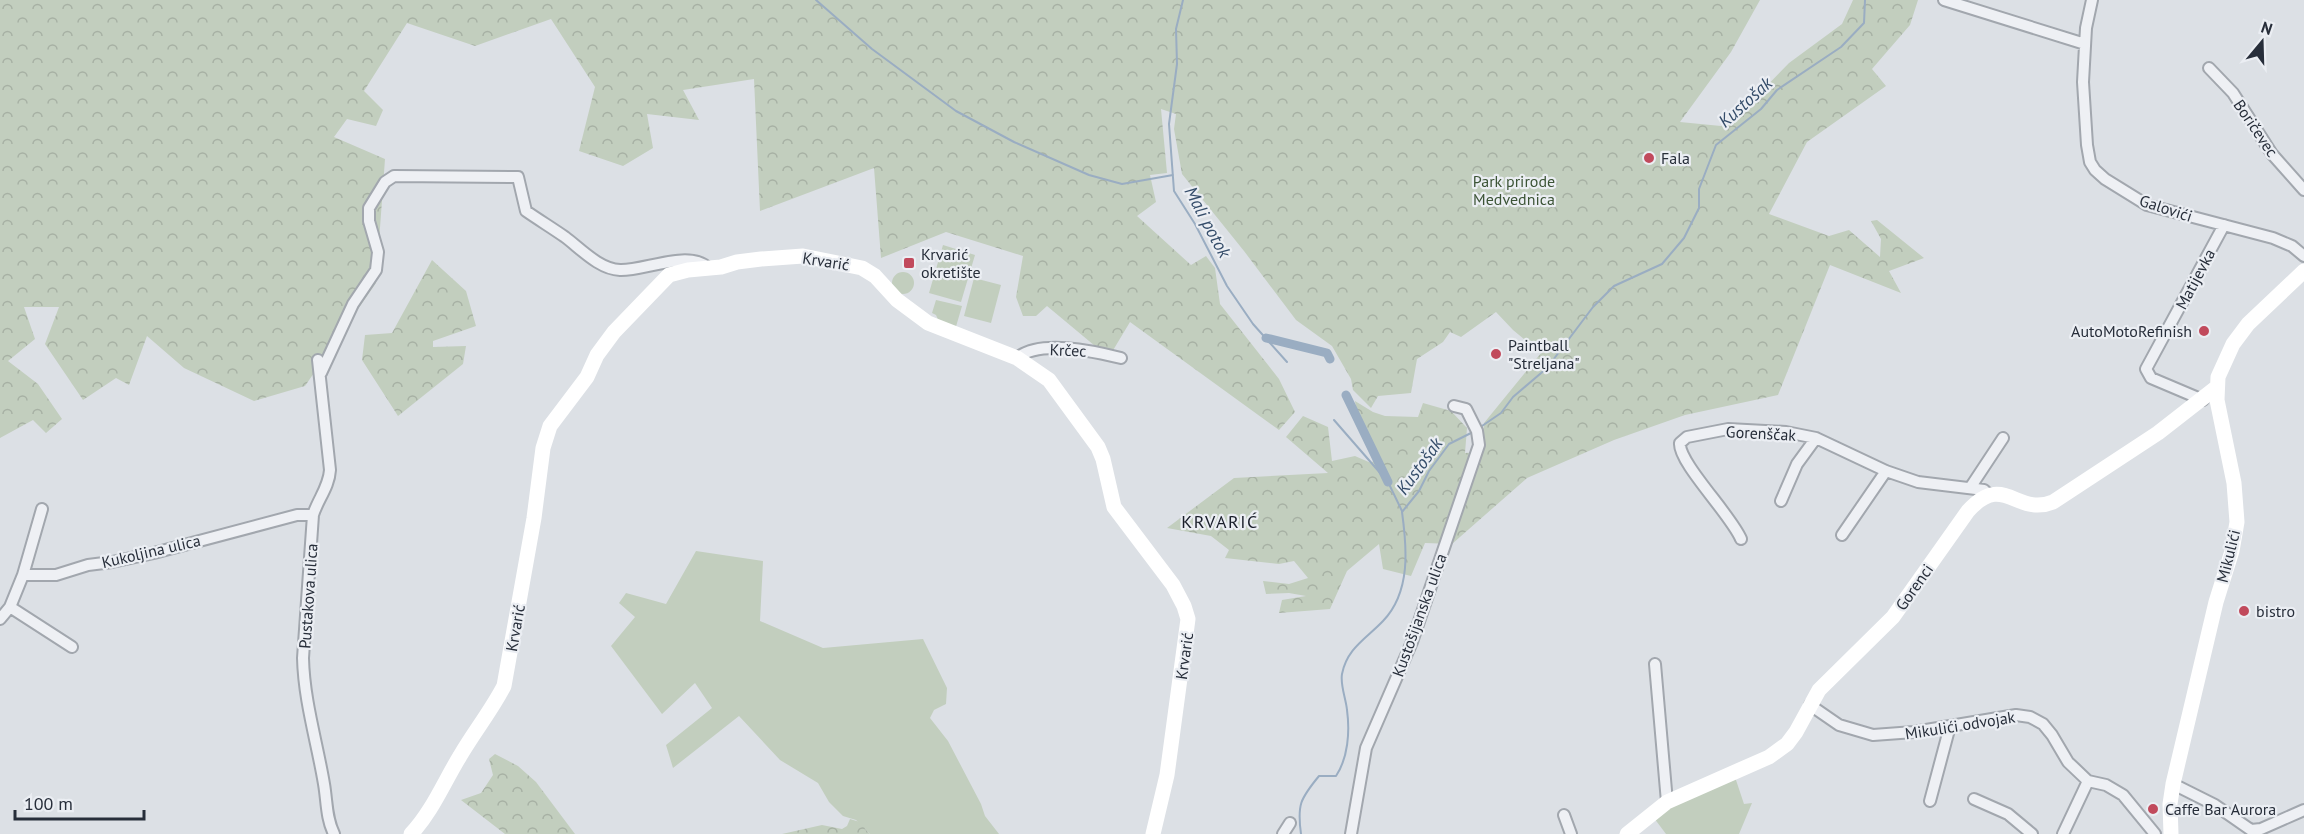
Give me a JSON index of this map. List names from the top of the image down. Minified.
{"streets":{"street":["Boričevec","Galovići","Krvarić","Matijevka","Krčec","Gorenščak","Kukoljina ulica","Mikulići","Gorenci","Pustakova ulica","Kustošijanska ulica","Mikulići odvojak"]},"crossings":[["Galovići","Matijevka"],["Krvarić","Krčec"],["Gorenščak","Gorenci"],["Kukoljina ulica","Pustakova ulica"],["Gorenci","Mikulići odvojak"]],"districts":["KRVARIĆ"],"water":["Kustošak","Mali potok"],"parks":["Park prirode Medvednica"],"places":{"other":["Fala","AutoMotoRefinish","Paintball \"Streljana\"","bistro","Caffe Bar Aurora"],"transit":["Krvarić okretište"]},"scale_bar":"100 m","north":"top"}
